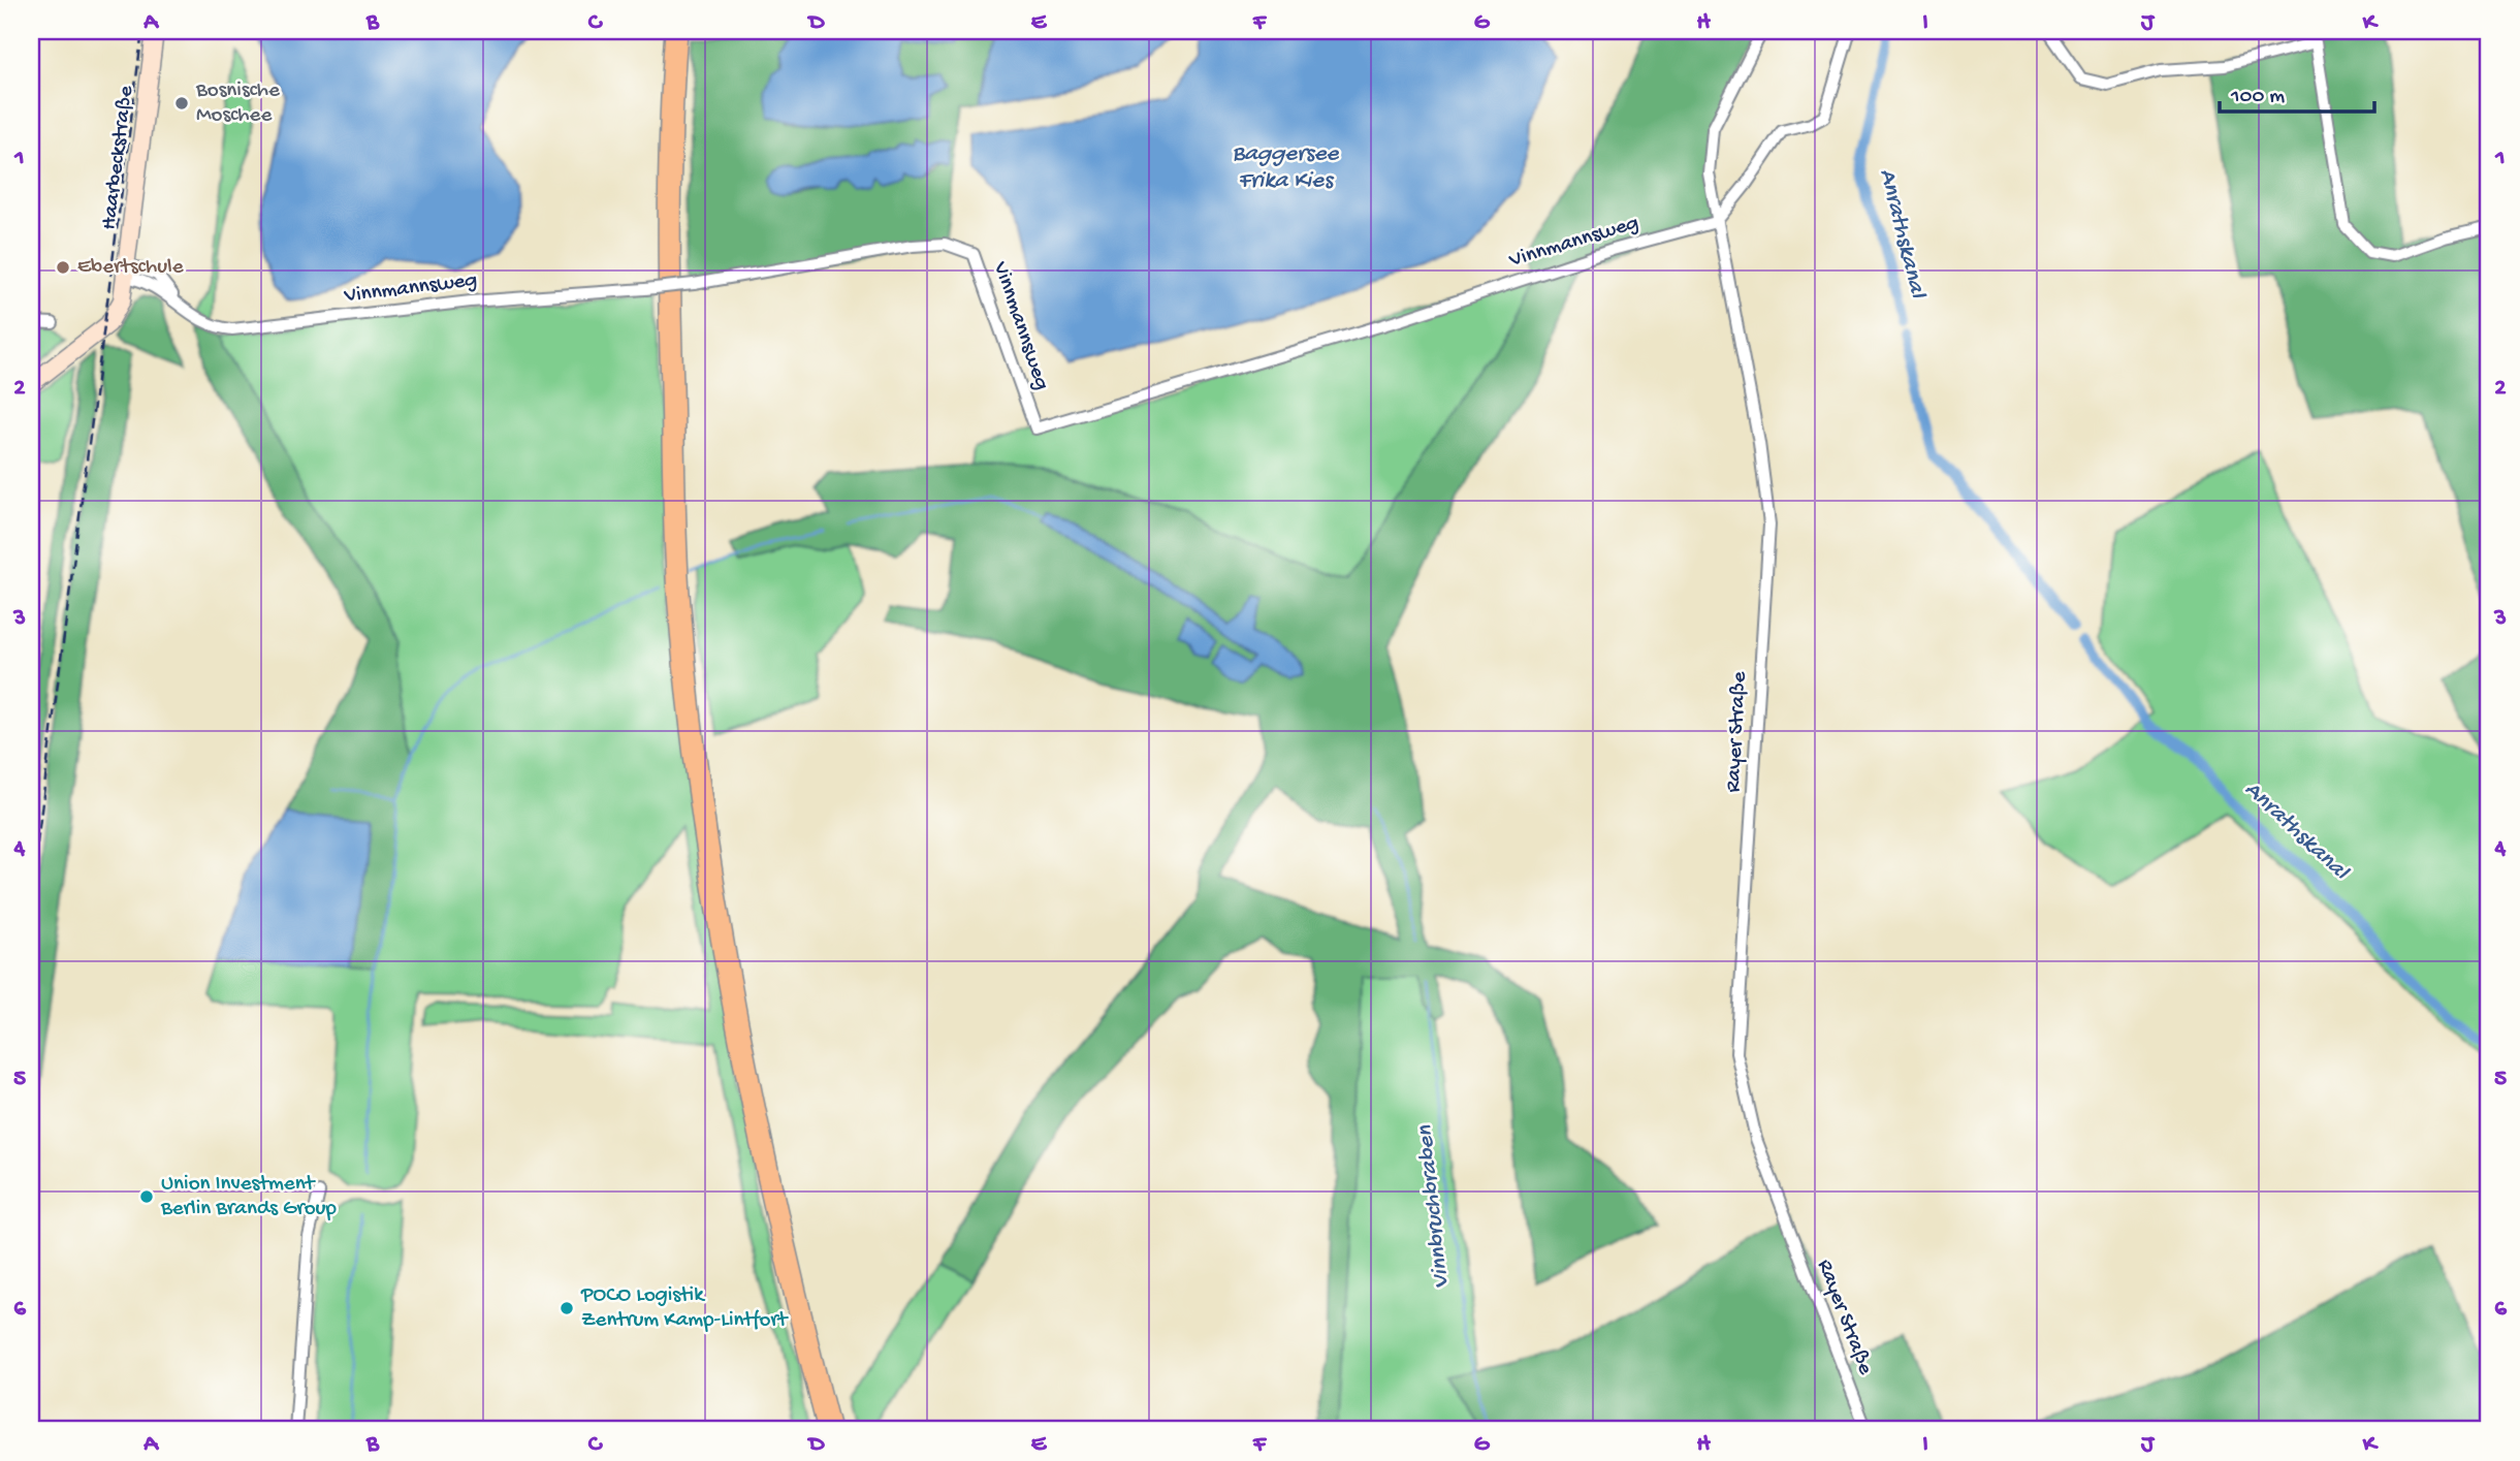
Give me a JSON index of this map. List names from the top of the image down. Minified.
{"streets":{"street":["Haarbeckstraße","Vinnmannsweg","Rayer Straße"]},"crossings":[["Haarbeckstraße","Vinnmannsweg"],["Vinnmannsweg","Rayer Straße"]],"water":["Baggersee Frika Kies","Anrathskanal","Vinnbruchbraben"],"places":["Bosnische Moschee","Ebertschule","Union Investment Berlin Brands Group","POCO Logistik Zentrum Kamp-Lintfort"],"scale_bar":"100 m","grid":{"columns":["A","B","C","D","E","F","G","H","I","J","K"],"rows":["1","2","3","4","5","6"]}}
